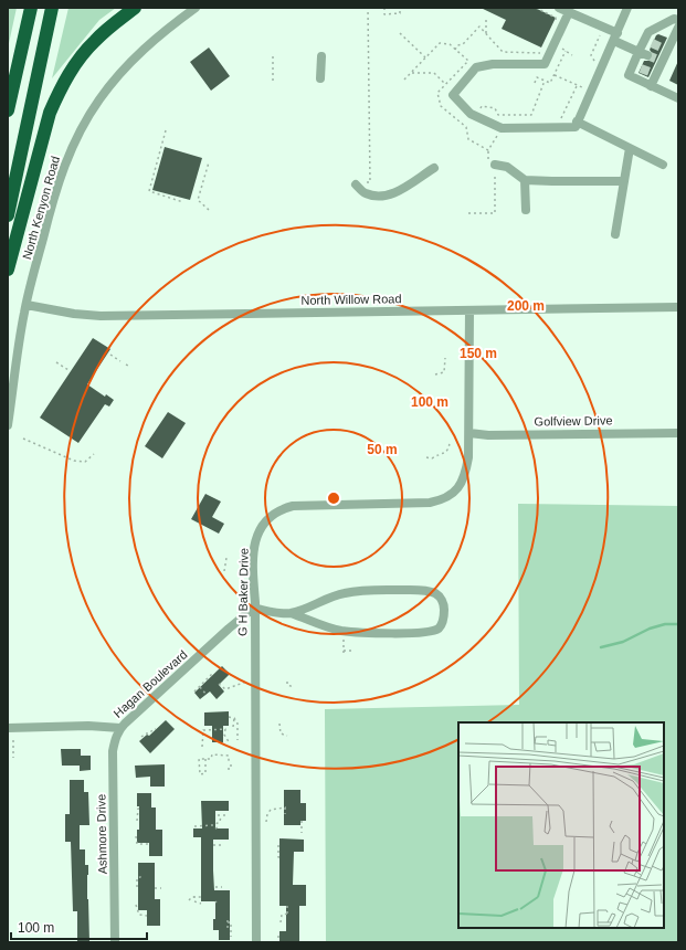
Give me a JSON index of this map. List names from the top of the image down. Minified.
{"streets":{"street":["North Kenyon Road","North Willow Road","Golfview Drive","G H Baker Drive","Hagan Boulevard","Ashmore Drive"]},"crossings":[["North Kenyon Road","North Willow Road"],["North Willow Road","G H Baker Drive"],["Golfview Drive","G H Baker Drive"],["G H Baker Drive","Hagan Boulevard"],["Hagan Boulevard","Ashmore Drive"]],"scale_bar":"100 m","rings":["200 m","150 m","100 m","50 m"]}
